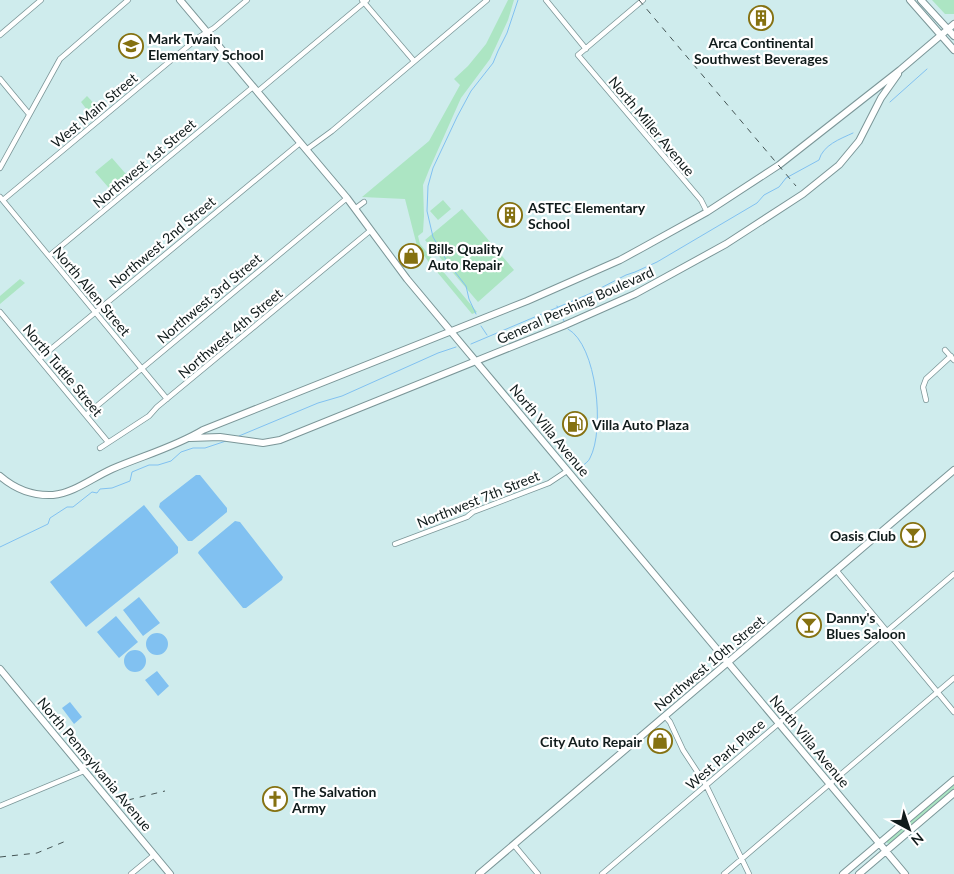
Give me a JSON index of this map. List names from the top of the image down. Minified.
{"streets":{"main road":["General Pershing Boulevard","North Villa Avenue","Northwest 10th Street","North Pennsylvania Avenue"],"street":["West Main Street","North Miller Avenue","Northwest 1st Street","Northwest 2nd Street","North Allen Street","Northwest 3rd Street","Northwest 4th Street","North Tuttle Street","Northwest 7th Street","West Park Place"]},"crossings":[["West Main Street","North Allen Street"],["West Main Street","North Villa Avenue"],["North Miller Avenue","General Pershing Boulevard"],["Northwest 1st Street","North Allen Street"],["Northwest 1st Street","North Villa Avenue"],["Northwest 2nd Street","North Allen Street"],["Northwest 2nd Street","North Tuttle Street"],["Northwest 2nd Street","North Villa Avenue"],["North Allen Street","Northwest 3rd Street"],["North Allen Street","Northwest 4th Street"],["Northwest 3rd Street","North Tuttle Street"],["Northwest 3rd Street","North Villa Avenue"],["General Pershing Boulevard","North Villa Avenue"],["Northwest 4th Street","North Tuttle Street"],["Northwest 4th Street","North Villa Avenue"],["North Villa Avenue","Northwest 7th Street"],["North Villa Avenue","Northwest 10th Street"],["North Villa Avenue","West Park Place"]],"places":{"building":["Arca Continental Southwest Beverages","ASTEC Elementary School"],"school or university":["Mark Twain Elementary School"],"shop":["Bills Quality Auto Repair","City Auto Repair"],"fuel station":["Villa Auto Plaza"],"bar":["Oasis Club","Danny's Blues Saloon"],"church":["The Salvation Army"]},"north":"bottom right"}
